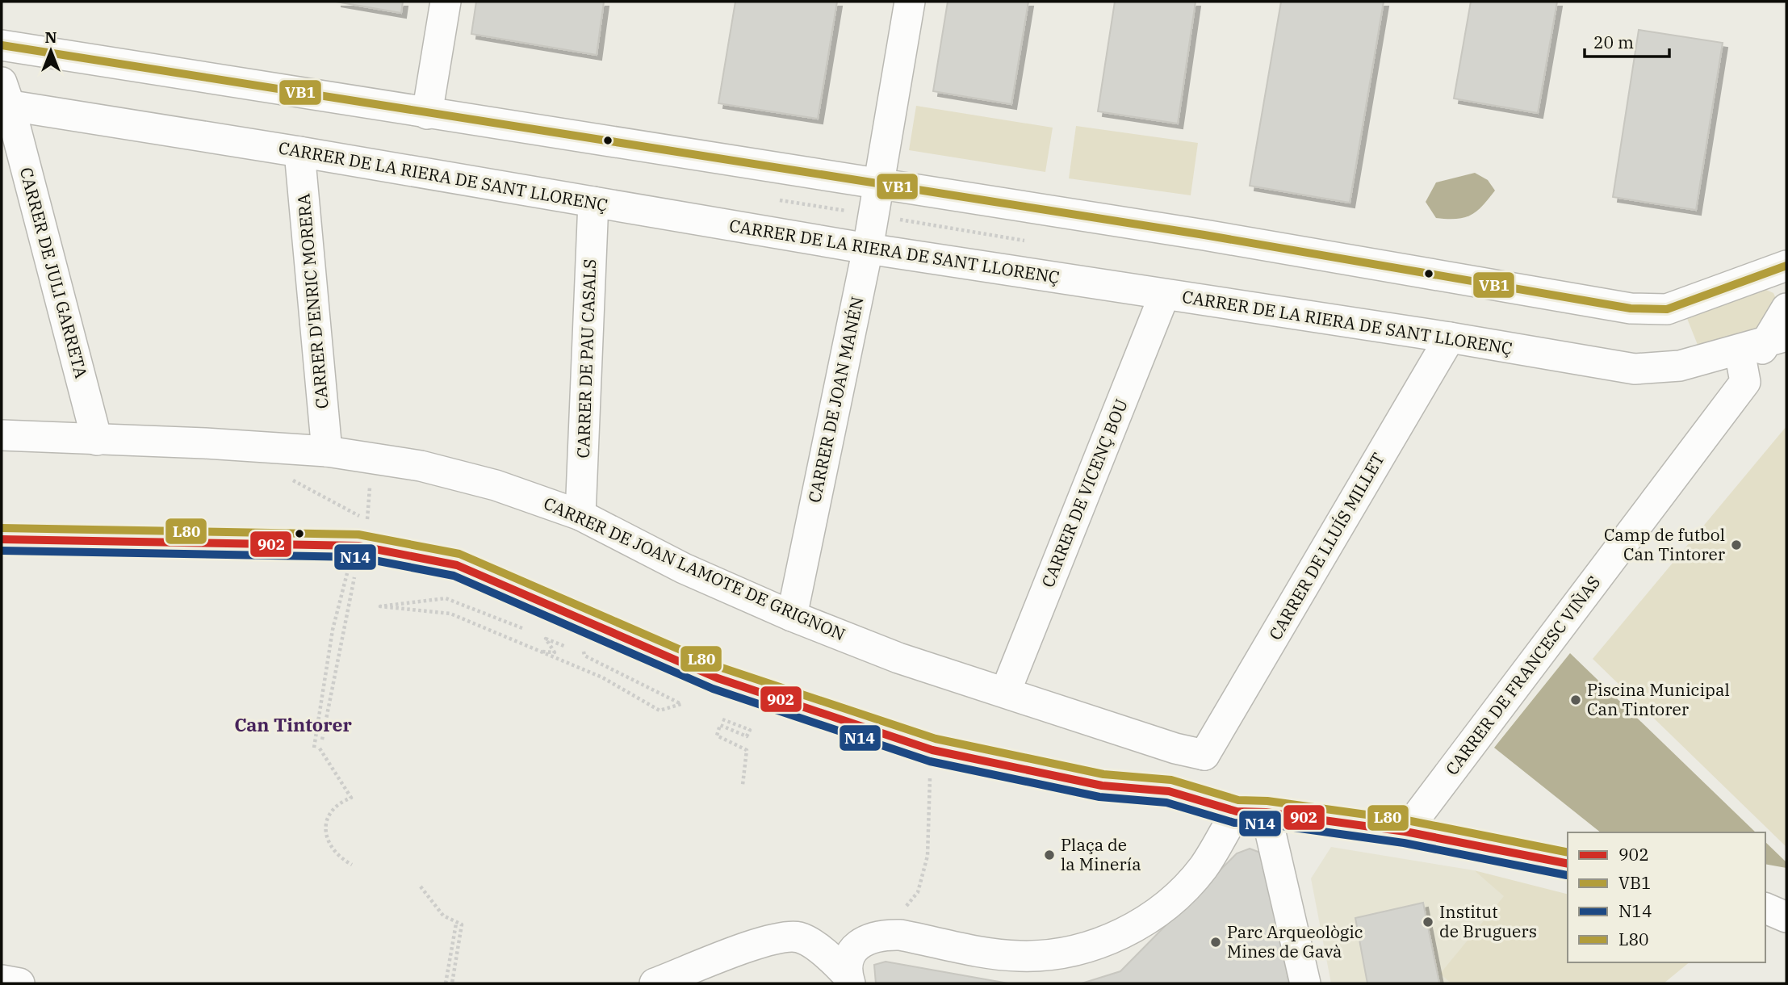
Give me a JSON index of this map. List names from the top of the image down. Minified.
{"streets":{"street":["CARRER DE LA RIERA DE SANT LLORENÇ","CARRER DE JULI GARRETA","CARRER D'ENRIC MORERA","CARRER DE PAU CASALS","CARRER DE JOAN MANÉN","CARRER DE VICENÇ BOU","CARRER DE LLUÍS MILLET","CARRER DE JOAN LAMOTE DE GRIGNON","CARRER DE FRANCESC VIÑAS"]},"crossings":[["CARRER DE LA RIERA DE SANT LLORENÇ","CARRER DE JULI GARRETA"],["CARRER DE LA RIERA DE SANT LLORENÇ","CARRER D'ENRIC MORERA"],["CARRER DE LA RIERA DE SANT LLORENÇ","CARRER DE PAU CASALS"],["CARRER DE LA RIERA DE SANT LLORENÇ","CARRER DE JOAN MANÉN"],["CARRER DE LA RIERA DE SANT LLORENÇ","CARRER DE VICENÇ BOU"],["CARRER DE LA RIERA DE SANT LLORENÇ","CARRER DE LLUÍS MILLET"],["CARRER DE LA RIERA DE SANT LLORENÇ","CARRER DE FRANCESC VIÑAS"],["CARRER DE JULI GARRETA","CARRER DE JOAN LAMOTE DE GRIGNON"],["CARRER D'ENRIC MORERA","CARRER DE JOAN LAMOTE DE GRIGNON"],["CARRER DE PAU CASALS","CARRER DE JOAN LAMOTE DE GRIGNON"],["CARRER DE JOAN MANÉN","CARRER DE JOAN LAMOTE DE GRIGNON"],["CARRER DE VICENÇ BOU","CARRER DE JOAN LAMOTE DE GRIGNON"],["CARRER DE LLUÍS MILLET","CARRER DE JOAN LAMOTE DE GRIGNON"]],"districts":["Can Tintorer"],"places":["Camp de futbol Can Tintorer","Piscina Municipal Can Tintorer","Plaça de la Minería","Institut de Bruguers","Parc Arqueològic Mines de Gavà"],"lines":["transit line VB1","transit line L80","transit line 902","transit line N14"],"legend":["902","VB1","N14","L80"],"scale_bar":"20 m","north":"top"}
